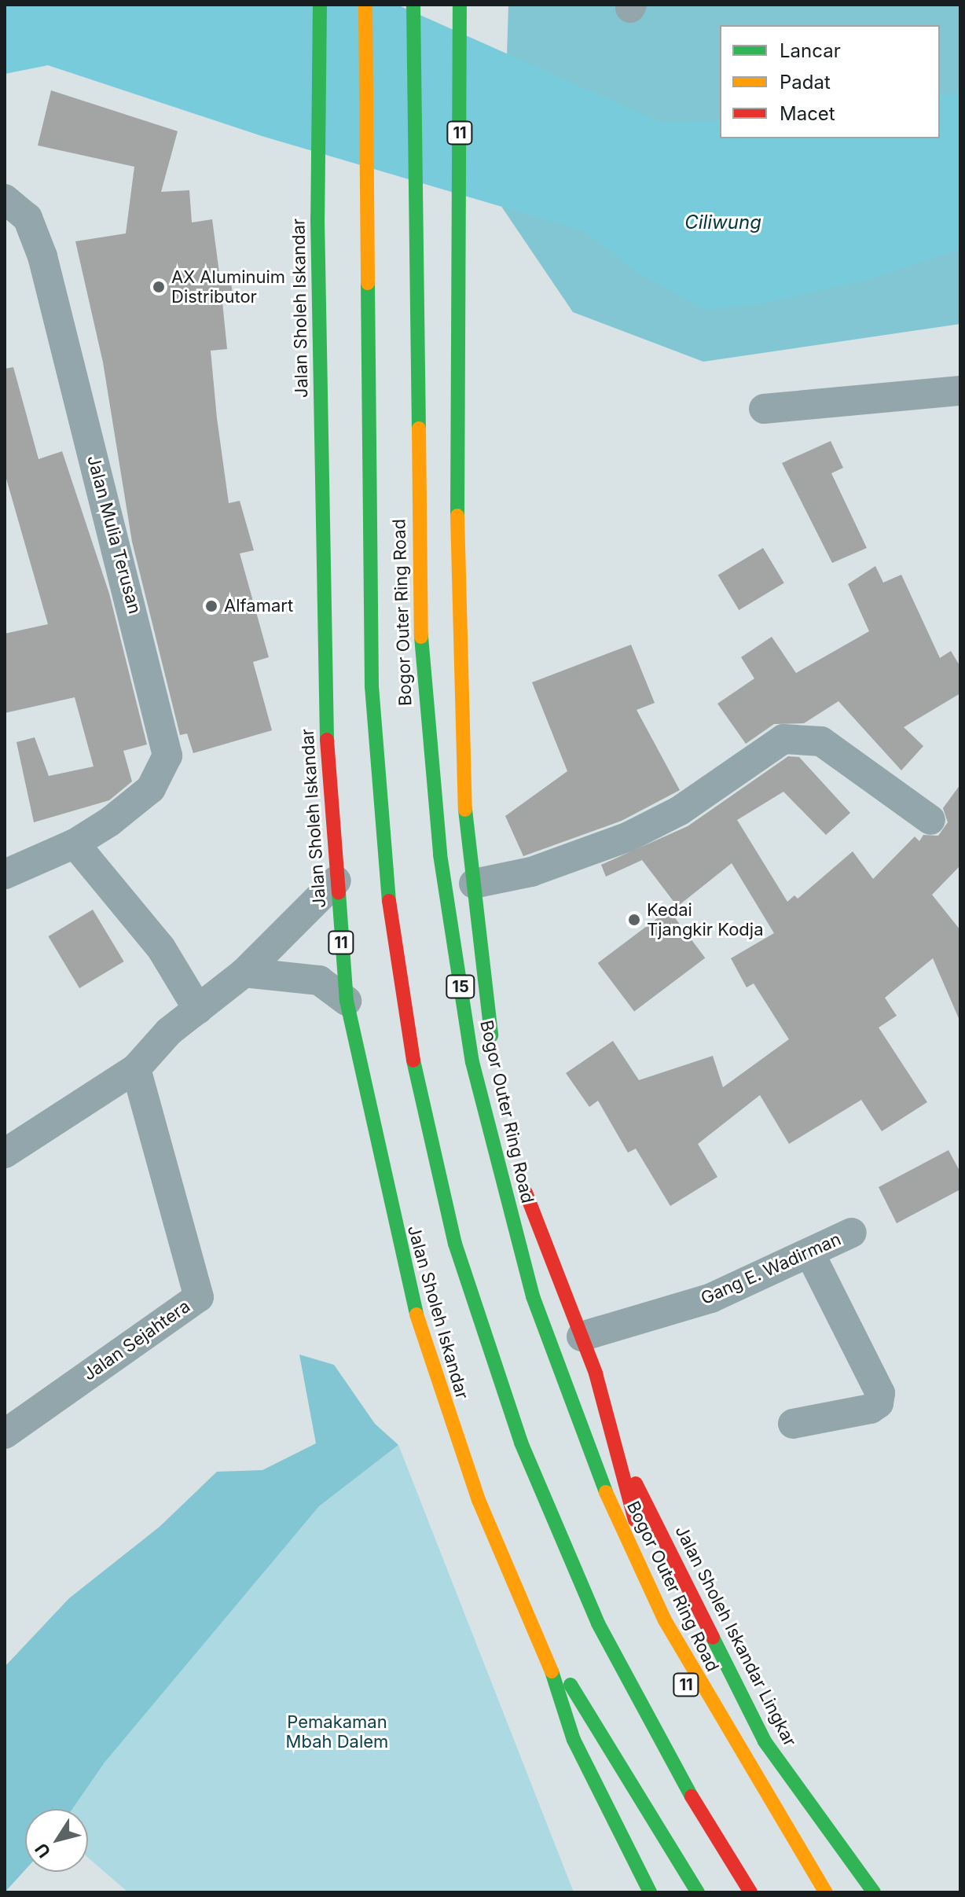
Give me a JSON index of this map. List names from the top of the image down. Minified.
{"streets":{"highway":["11","Jalan Sholeh Iskandar","Bogor Outer Ring Road","15","Jalan Sholeh Iskandar Lingkar"],"street":["Jalan Mulia Terusan","Gang E. Wadirman","Jalan Sejahtera"]},"crossings":[["11","Jalan Sholeh Iskandar"],["11","Gang E. Wadirman"],["11","Jalan Sholeh Iskandar Lingkar"]],"water":["Ciliwung"],"parks":["Pemakaman Mbah Dalem"],"places":["AX Aluminuim Distributor","Alfamart","Kedai Tjangkir Kodja"],"legend":["Lancar","Padat","Macet"],"north":"bottom left"}
